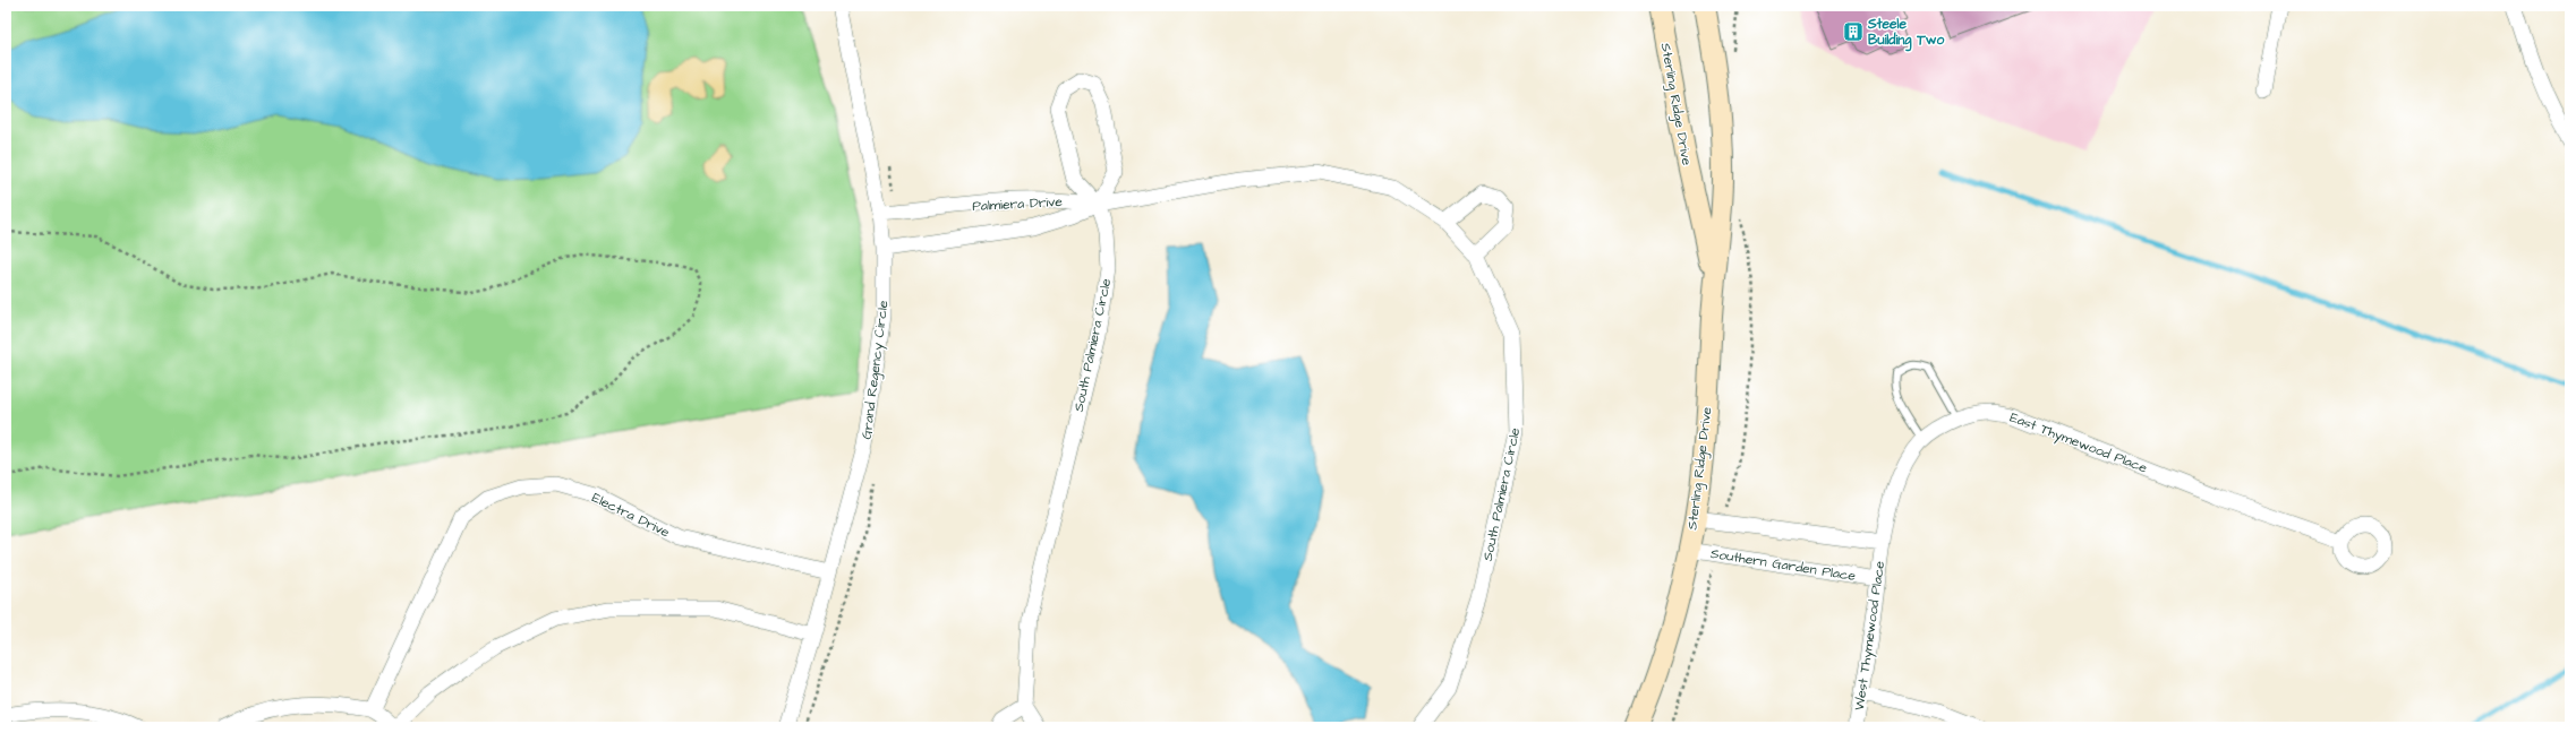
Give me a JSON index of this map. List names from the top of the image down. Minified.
{"streets":{"street":["Sterling Ridge Drive","Palmiera Drive","South Palmiera Circle","Grand Regency Circle","East Thymewood Place","Electra Drive","Southern Garden Place","West Thymewood Place"]},"crossings":[["Sterling Ridge Drive","Southern Garden Place"],["Palmiera Drive","South Palmiera Circle"],["Palmiera Drive","Grand Regency Circle"],["Grand Regency Circle","Electra Drive"],["East Thymewood Place","West Thymewood Place"],["Southern Garden Place","West Thymewood Place"]],"places":{"building":["Steele Building Two"]}}
